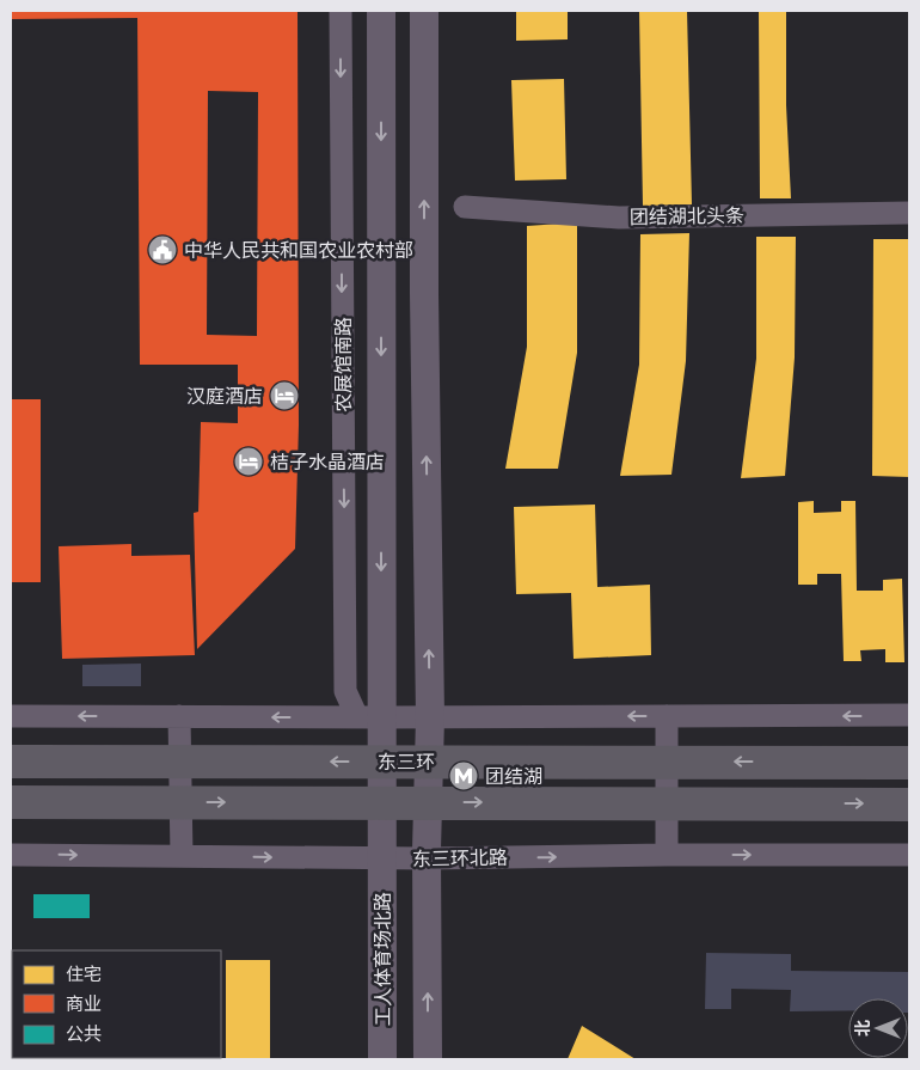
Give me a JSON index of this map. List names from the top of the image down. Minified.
{"streets":{"highway":["东三环"],"main road":["农展馆南路","工人体育场北路"],"street":["团结湖北头条","东三环北路"]},"crossings":[["农展馆南路","工人体育场北路"],["东三环北路","工人体育场北路"]],"one_way":["农展馆南路"],"places":{"public building":["中华人民共和国农业农村部"],"hotel":["汉庭酒店","桔子水晶酒店"],"metro station":["团结湖"]},"legend":["住宅","商业","公共"],"north":"left"}
